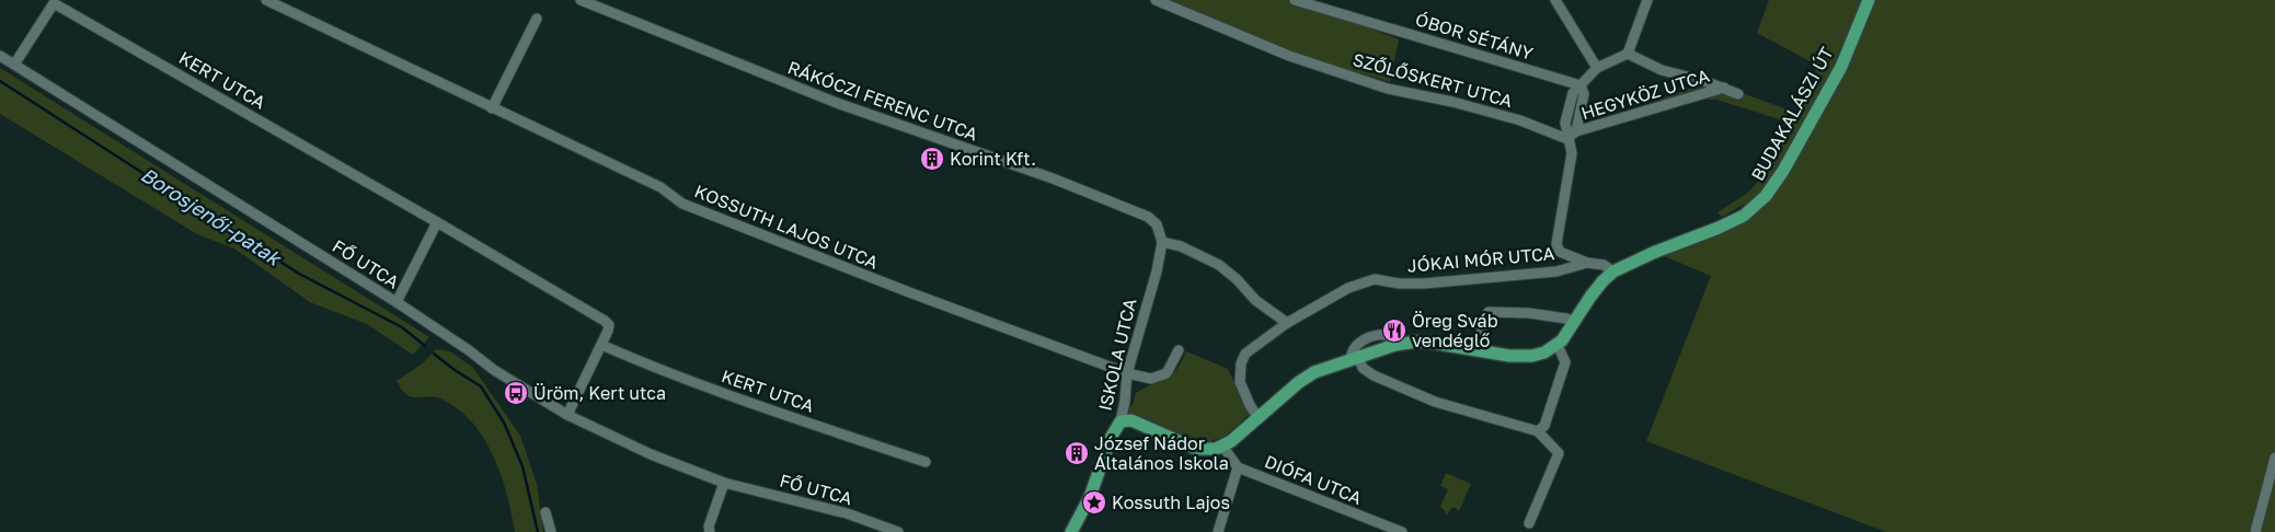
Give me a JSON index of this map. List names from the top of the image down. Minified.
{"streets":{"main road":["BUDAKALÁSZI ÚT","ISKOLA UTCA"],"street":["ÓBOR SÉTÁNY","KERT UTCA","SZŐLŐSKERT UTCA","HEGYKÖZ UTCA","RÁKÓCZI FERENC UTCA","KOSSUTH LAJOS UTCA","JÓKAI MÓR UTCA","FŐ UTCA","DIÓFA UTCA"]},"crossings":[["KERT UTCA","FŐ UTCA"],["SZŐLŐSKERT UTCA","HEGYKÖZ UTCA"],["RÁKÓCZI FERENC UTCA","ISKOLA UTCA"],["BUDAKALÁSZI ÚT","JÓKAI MÓR UTCA"],["BUDAKALÁSZI ÚT","ISKOLA UTCA"],["BUDAKALÁSZI ÚT","DIÓFA UTCA"],["KOSSUTH LAJOS UTCA","ISKOLA UTCA"]],"water":["Borosjenői-patak"],"places":{"building":["Korint Kft.","József Nádor Általános Iskola"],"restaurant":["Öreg Sváb vendéglő"],"bus stop":["Üröm, Kert utca"],"place":["Kossuth Lajos"]}}
